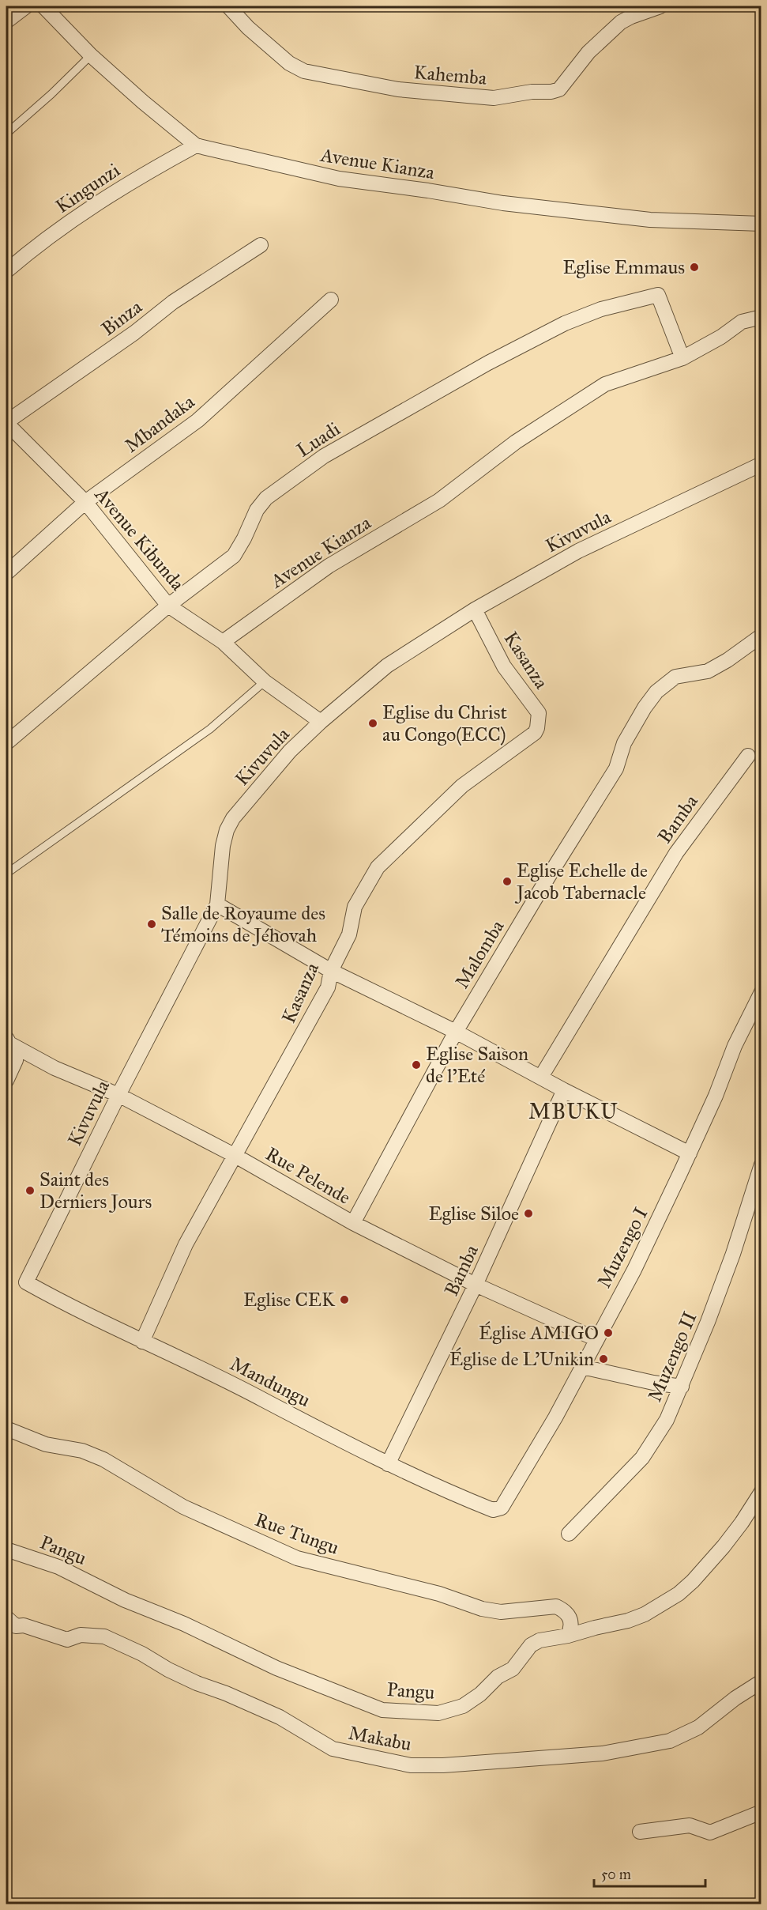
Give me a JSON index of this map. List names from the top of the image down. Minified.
{"streets":{"street":["Kahemba","Avenue Kianza","Kingunzi","Binza","Mbandaka","Luadi","Kivuvula","Avenue Kibunda","Kasanza","Bamba","Malomba","Rue Pelende","Muzengo I","Muzengo II","Mandungu","Rue Tungu","Pangu","Makabu"]},"crossings":[["Avenue Kianza","Kingunzi"],["Avenue Kianza","Luadi"],["Avenue Kianza","Avenue Kibunda"],["Binza","Avenue Kibunda"],["Mbandaka","Avenue Kibunda"],["Luadi","Avenue Kibunda"],["Kivuvula","Avenue Kibunda"],["Kivuvula","Kasanza"],["Kivuvula","Rue Pelende"],["Kivuvula","Mandungu"],["Kasanza","Rue Pelende"],["Kasanza","Mandungu"],["Bamba","Rue Pelende"],["Bamba","Mandungu"],["Malomba","Rue Pelende"],["Rue Pelende","Muzengo I"],["Muzengo I","Mandungu"],["Rue Tungu","Pangu"]],"districts":["MBUKU"],"places":["Eglise Emmaus","Eglise du Christ au Congo(ECC)","Eglise Echelle de Jacob Tabernacle","Salle de Royaume des Témoins de Jéhovah","Eglise Saison de l'Eté","Saint des Derniers Jours","Eglise Siloe","Eglise CEK","Église AMIGO","Église de L'Unikin"],"scale_bar":"50 m"}
